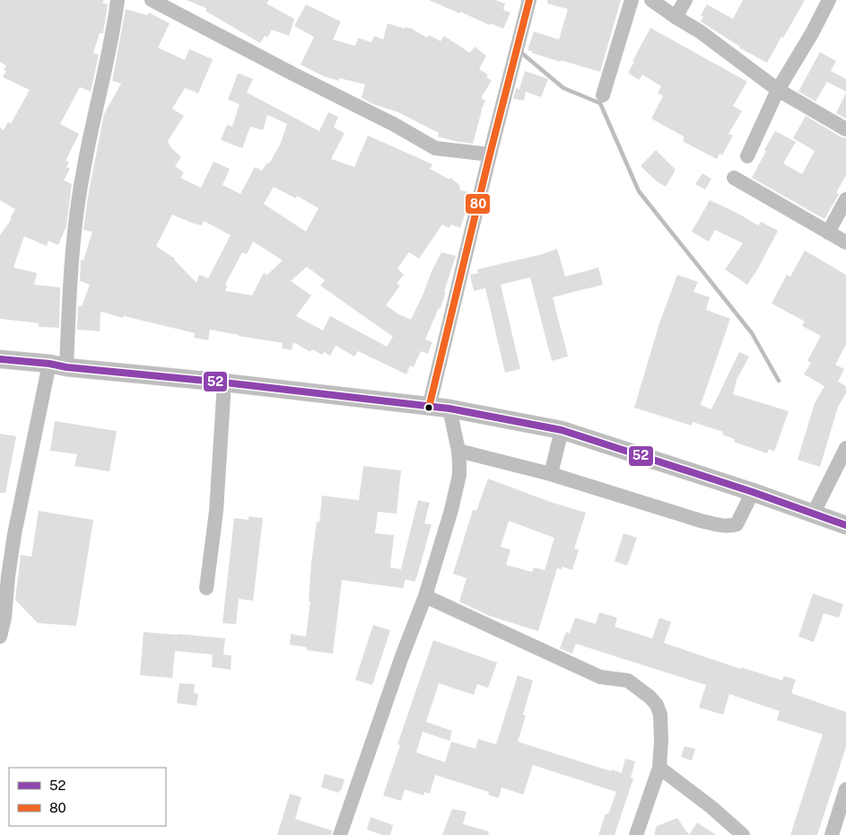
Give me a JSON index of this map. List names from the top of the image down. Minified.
{"lines":["transit line 80","transit line 52"],"legend":["52","80"]}
